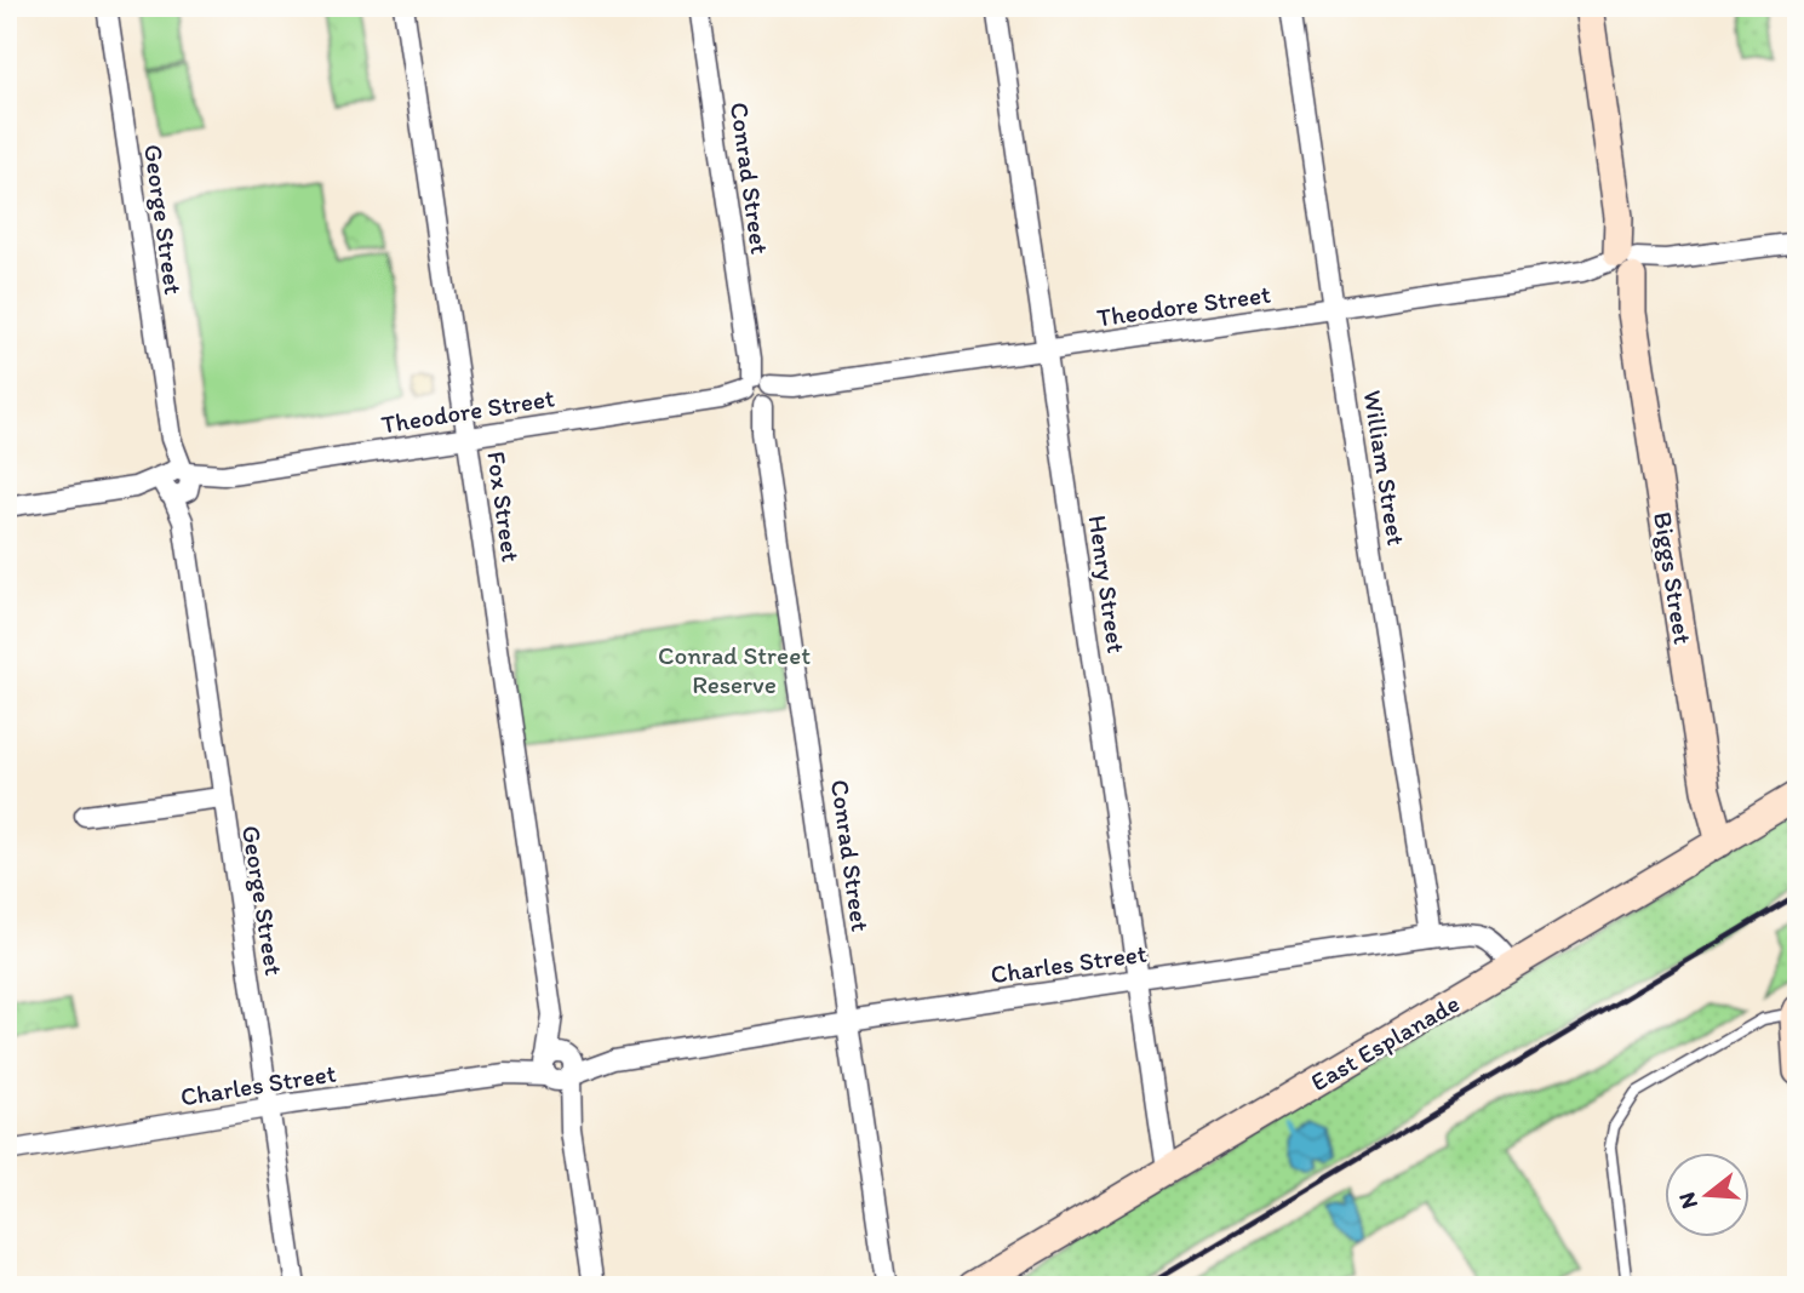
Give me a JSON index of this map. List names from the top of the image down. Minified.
{"streets":{"street":["Conrad Street","George Street","Theodore Street","William Street","Fox Street","Biggs Street","Henry Street","Charles Street","East Esplanade"]},"crossings":[["Conrad Street","Theodore Street"],["Conrad Street","Charles Street"],["George Street","Theodore Street"],["George Street","Charles Street"],["Theodore Street","William Street"],["Theodore Street","Fox Street"],["Theodore Street","Biggs Street"],["Theodore Street","Henry Street"],["William Street","Charles Street"],["Fox Street","Charles Street"],["Biggs Street","East Esplanade"],["Henry Street","Charles Street"],["Henry Street","East Esplanade"],["Charles Street","East Esplanade"]],"parks":["Conrad Street Reserve"],"north":"left"}
